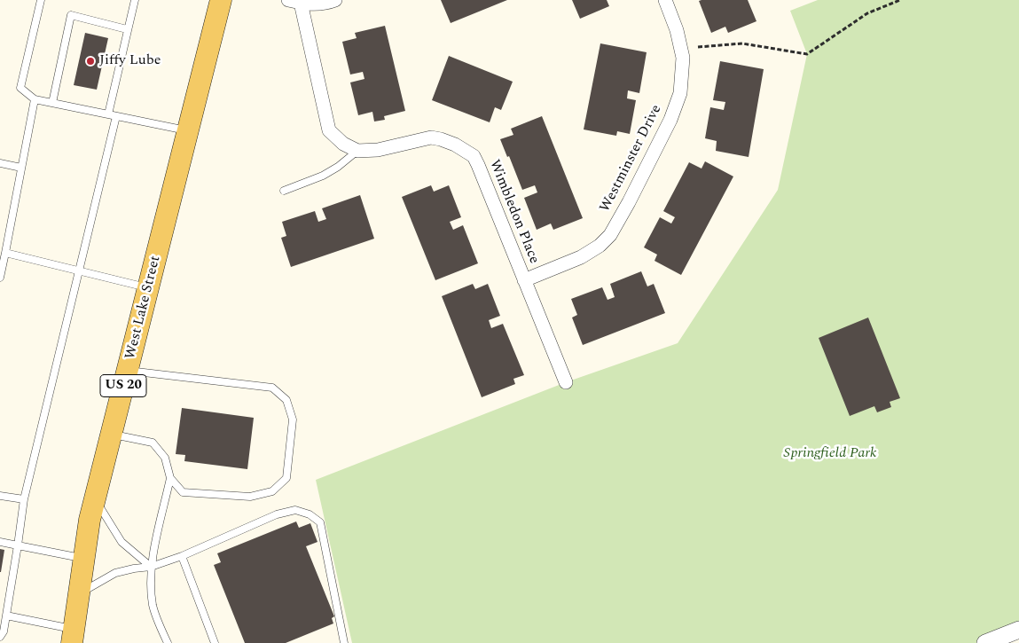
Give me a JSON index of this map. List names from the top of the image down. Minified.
{"streets":{"main road":["West Lake Street","US 20"],"street":["Westminster Drive","Wimbledon Place"]},"crossings":[["Westminster Drive","Wimbledon Place"]],"parks":["Springfield Park"],"places":["Jiffy Lube"]}
